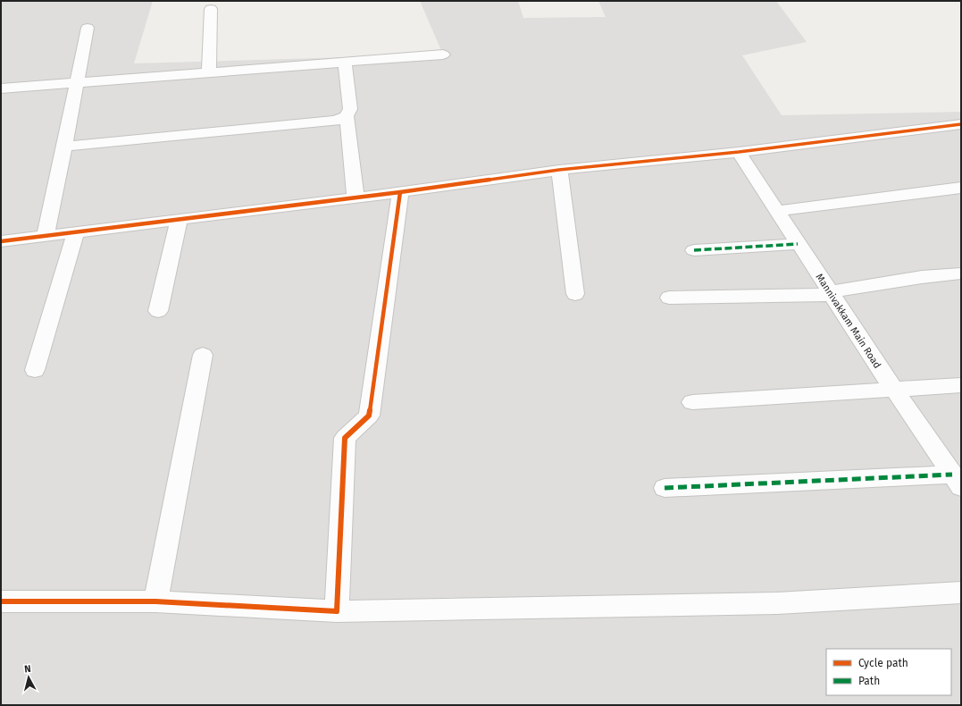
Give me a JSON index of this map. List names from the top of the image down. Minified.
{"streets":{"street":["Mannivakkam Main Road"]},"legend":["Cycle path","Path"],"north":"top"}
